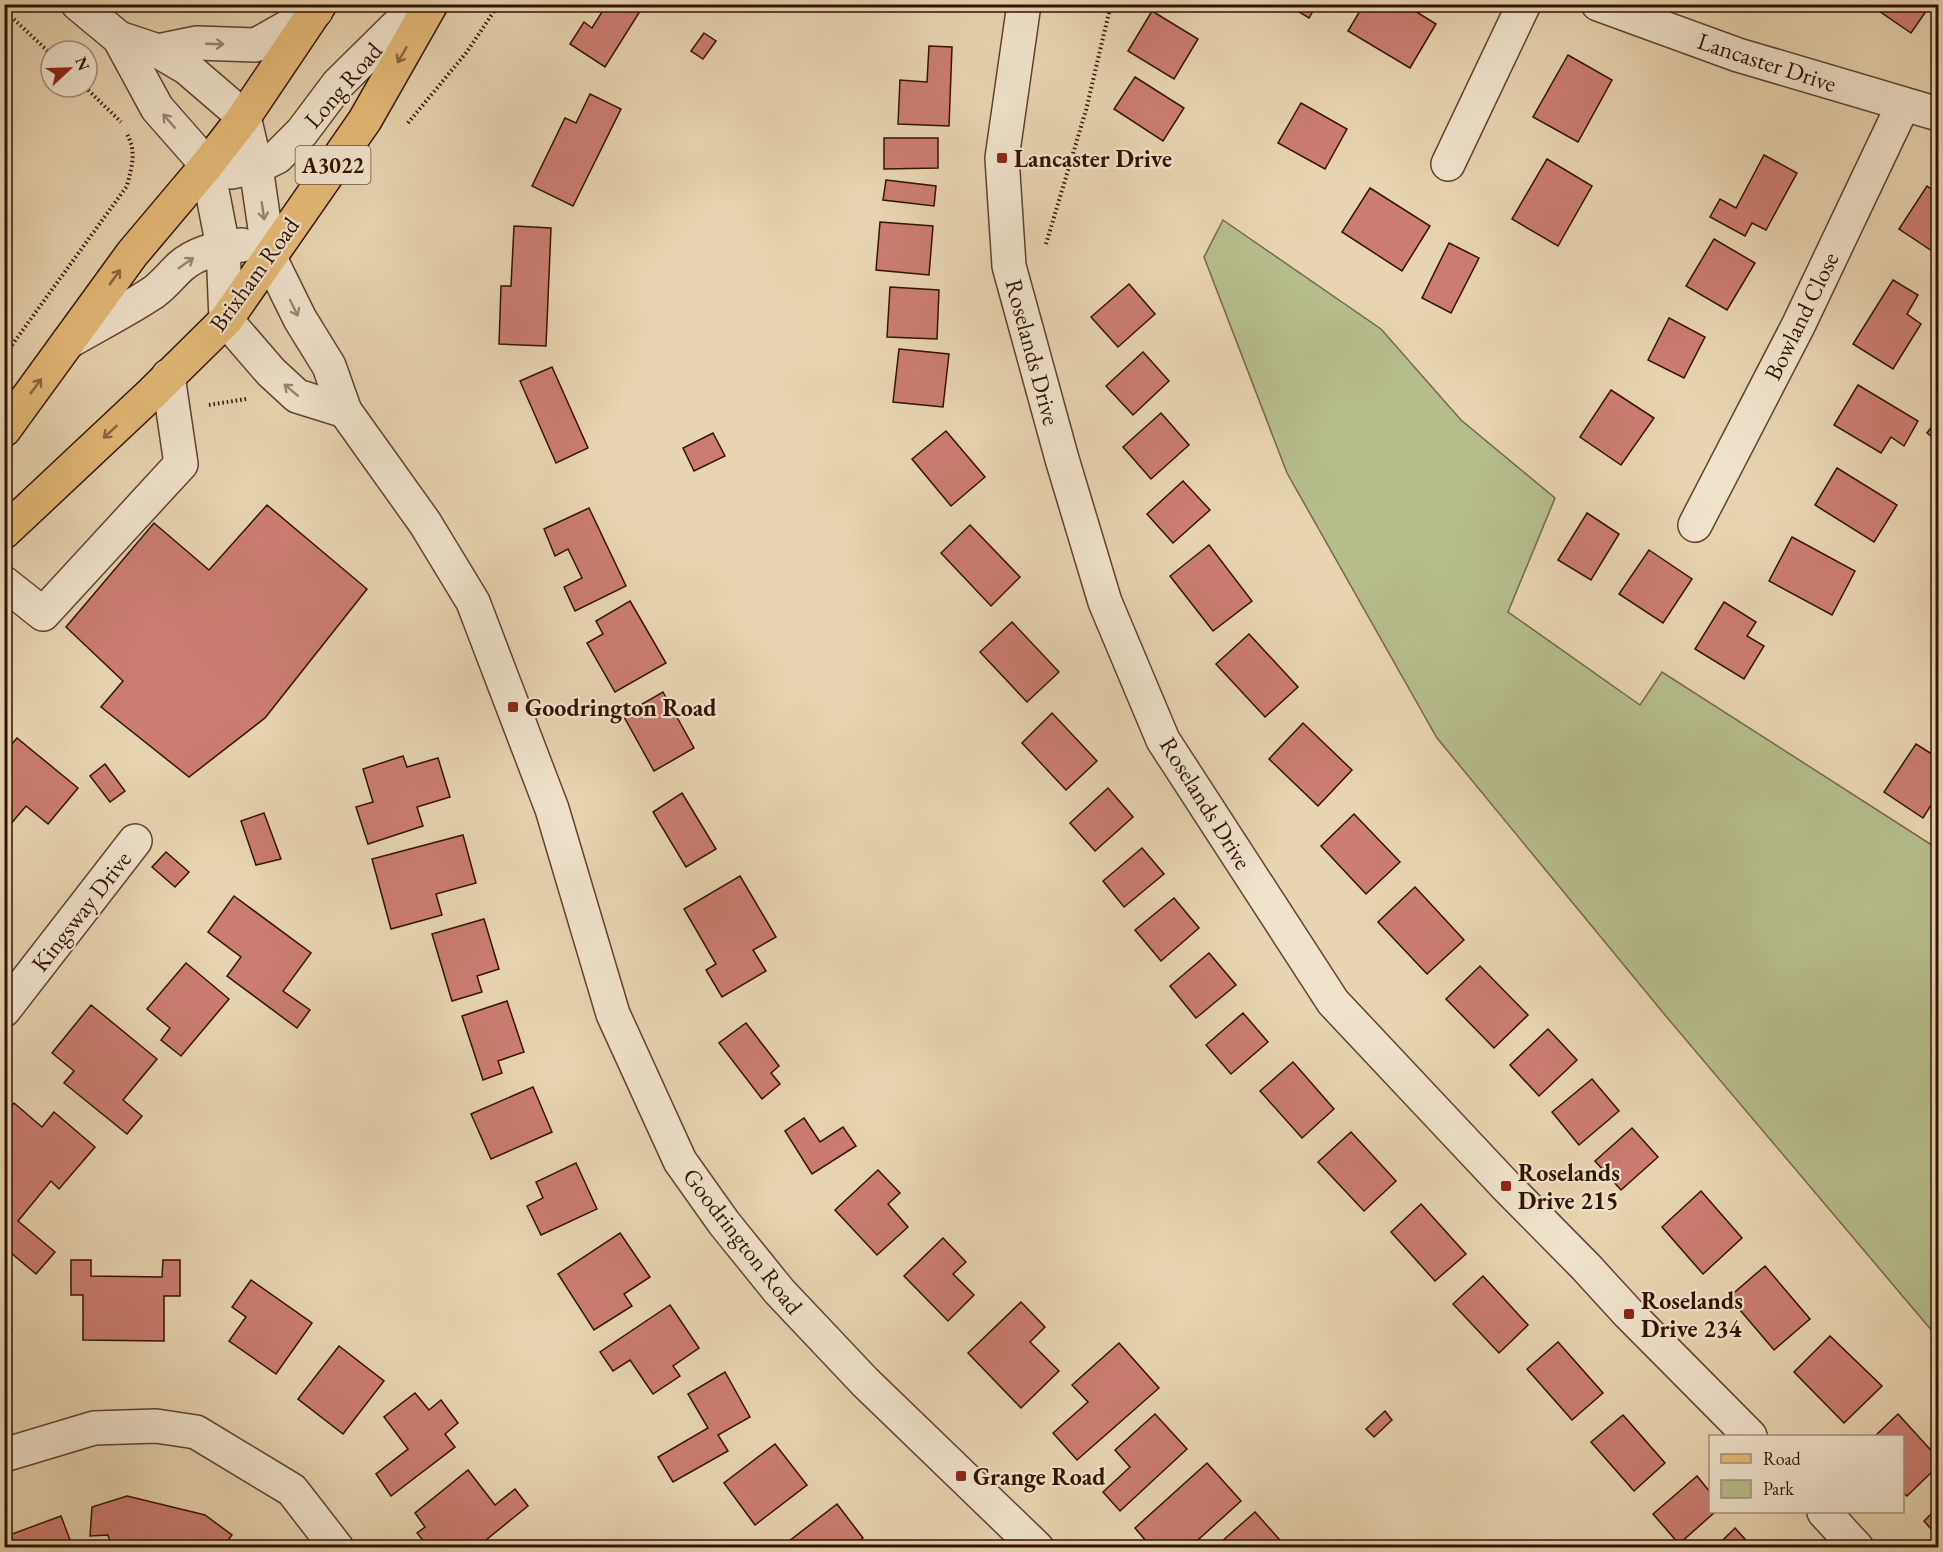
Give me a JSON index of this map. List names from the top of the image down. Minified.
{"streets":{"main road":["A3022","Brixham Road"],"street":["Lancaster Drive","Long Road","Bowland Close","Roselands Drive","Kingsway Drive","Goodrington Road"]},"crossings":[["Lancaster Drive","Bowland Close"],["Long Road","Goodrington Road"],["Brixham Road","Goodrington Road"]],"places":{"transit":["Lancaster Drive","Goodrington Road","Roselands Drive 215","Roselands Drive 234","Grange Road"]},"legend":["Road","Park"],"north":"right"}
